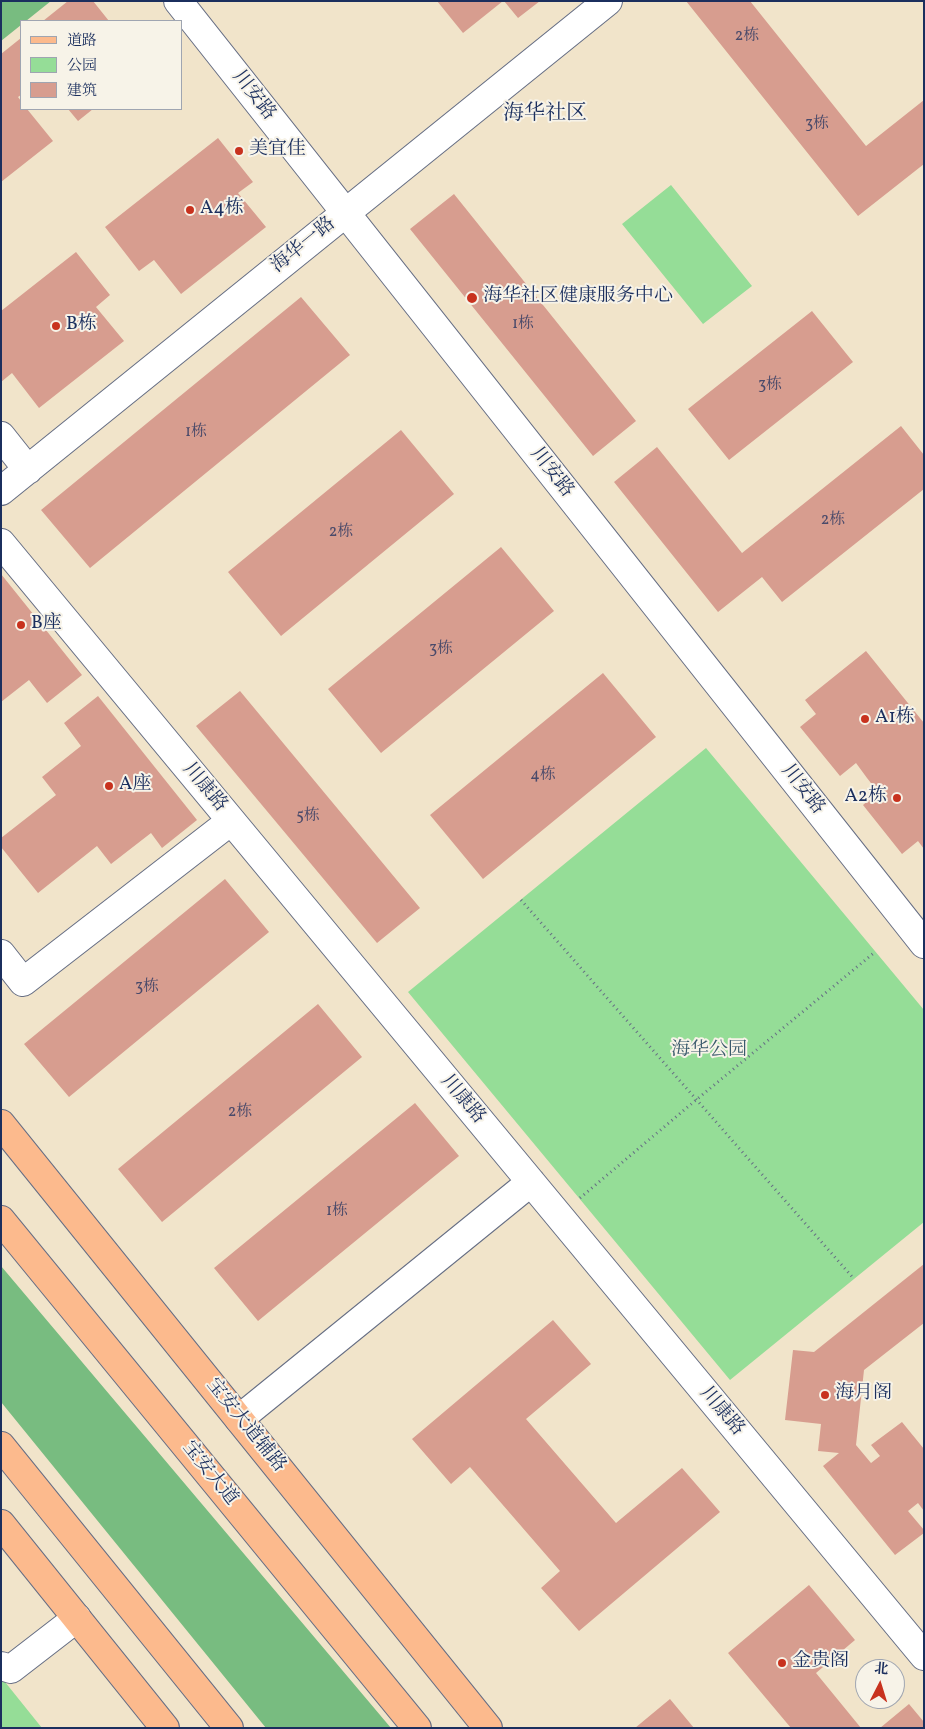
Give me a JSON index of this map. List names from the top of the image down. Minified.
{"streets":{"main road":["宝安大道辅路","宝安大道"],"street":["川安路","海华一路","川康路"]},"crossings":[["川安路","海华一路"]],"districts":["海华社区"],"parks":["海华公园"],"places":["美宜佳","A4栋","海华社区健康服务中心","B栋","B座","A1栋","A座","A2栋","海月阁","金贵阁"],"house_numbers":["2栋","3栋","1栋","3栋","1栋","2栋","2栋","3栋","4栋","5栋","3栋","2栋","1栋"],"legend":["道路","公园","建筑"],"north":"top"}
